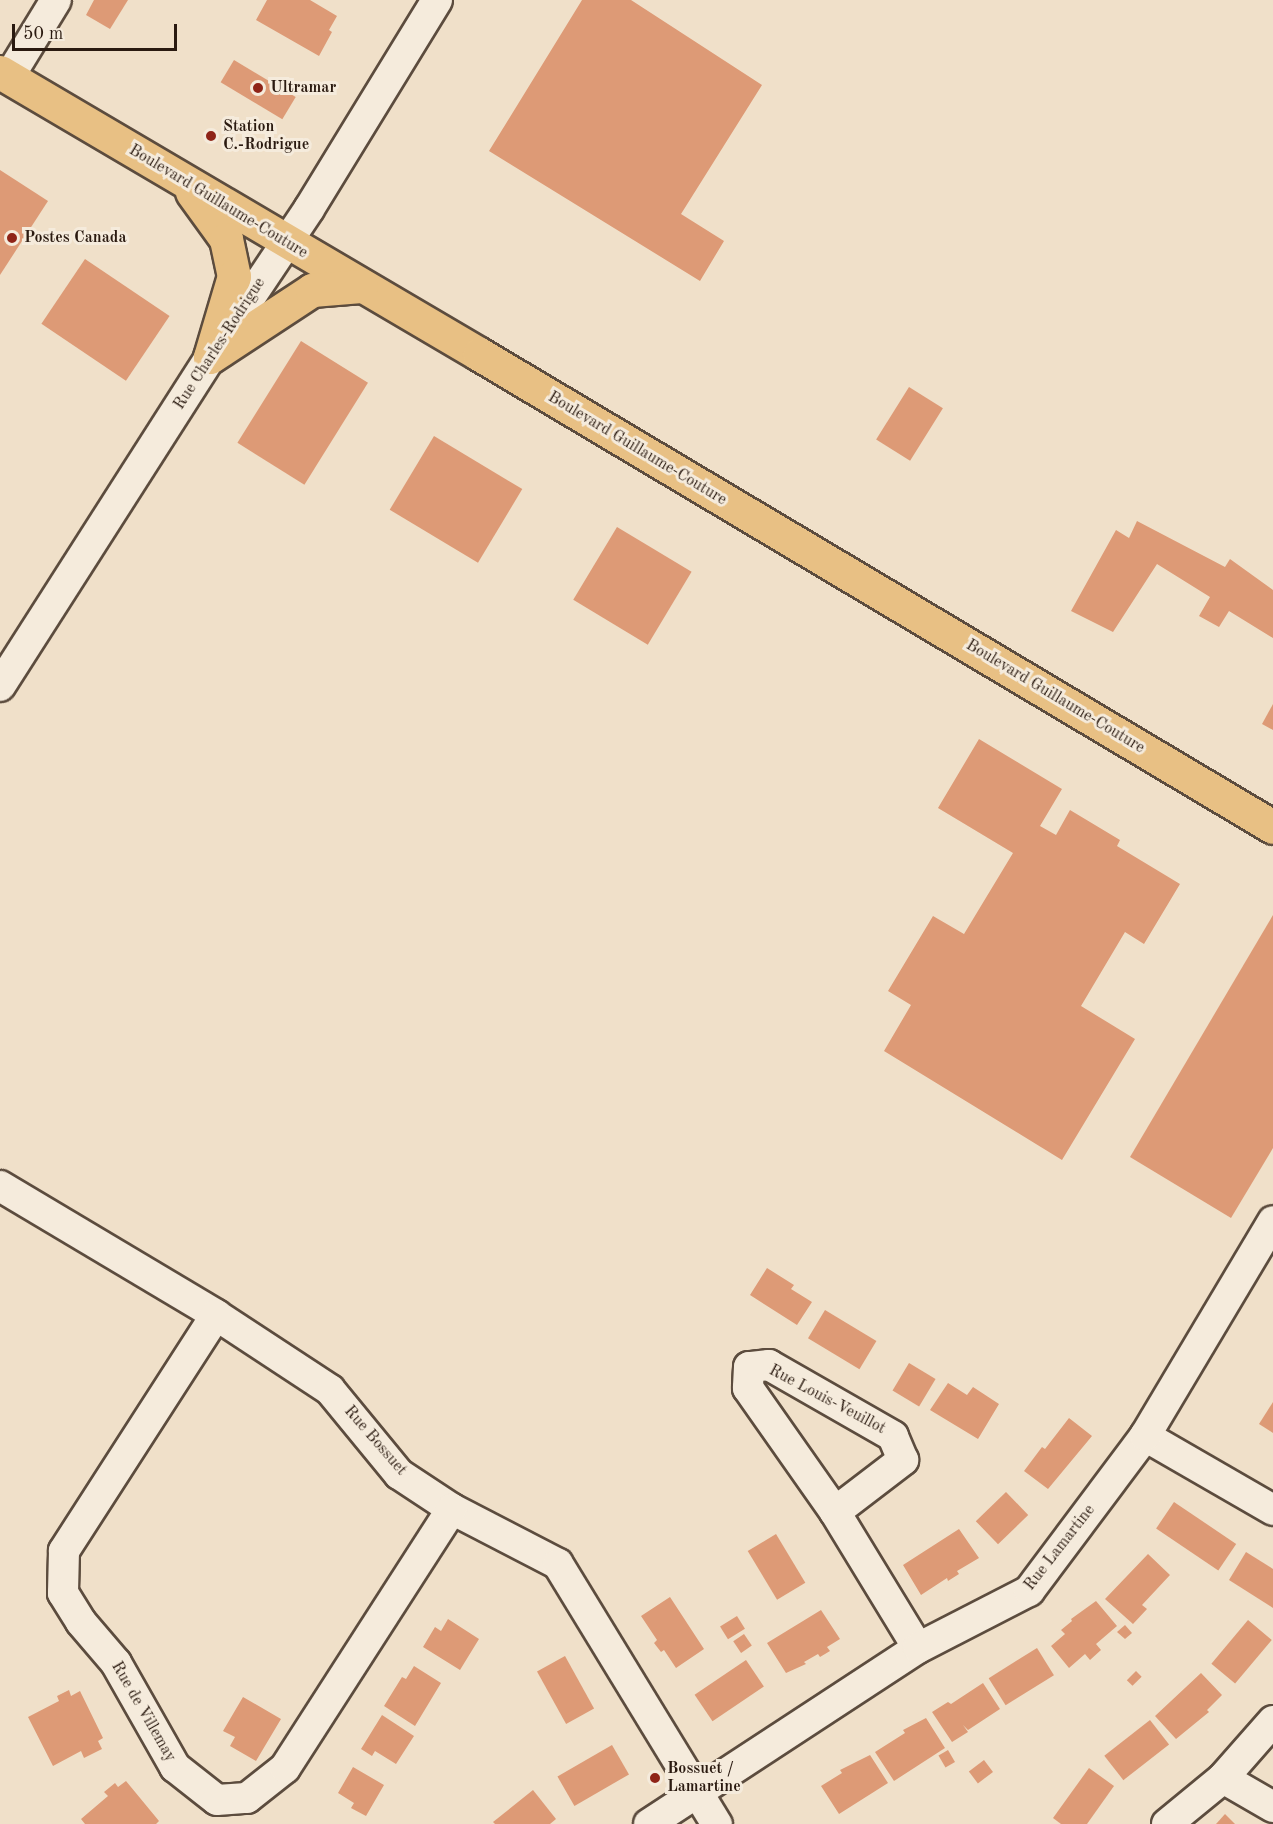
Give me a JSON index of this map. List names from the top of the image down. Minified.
{"streets":{"main road":["Boulevard Guillaume-Couture"],"street":["Rue Charles-Rodrigue","Rue Louis-Veuillot","Rue Bossuet","Rue Lamartine","Rue de Villemay"]},"crossings":[["Boulevard Guillaume-Couture","Rue Charles-Rodrigue"],["Rue Louis-Veuillot","Rue Lamartine"],["Rue Bossuet","Rue Lamartine"],["Rue Bossuet","Rue de Villemay"]],"places":["Ultramar","Station C.-Rodrigue","Postes Canada","Bossuet / Lamartine"],"scale_bar":"50 m"}
